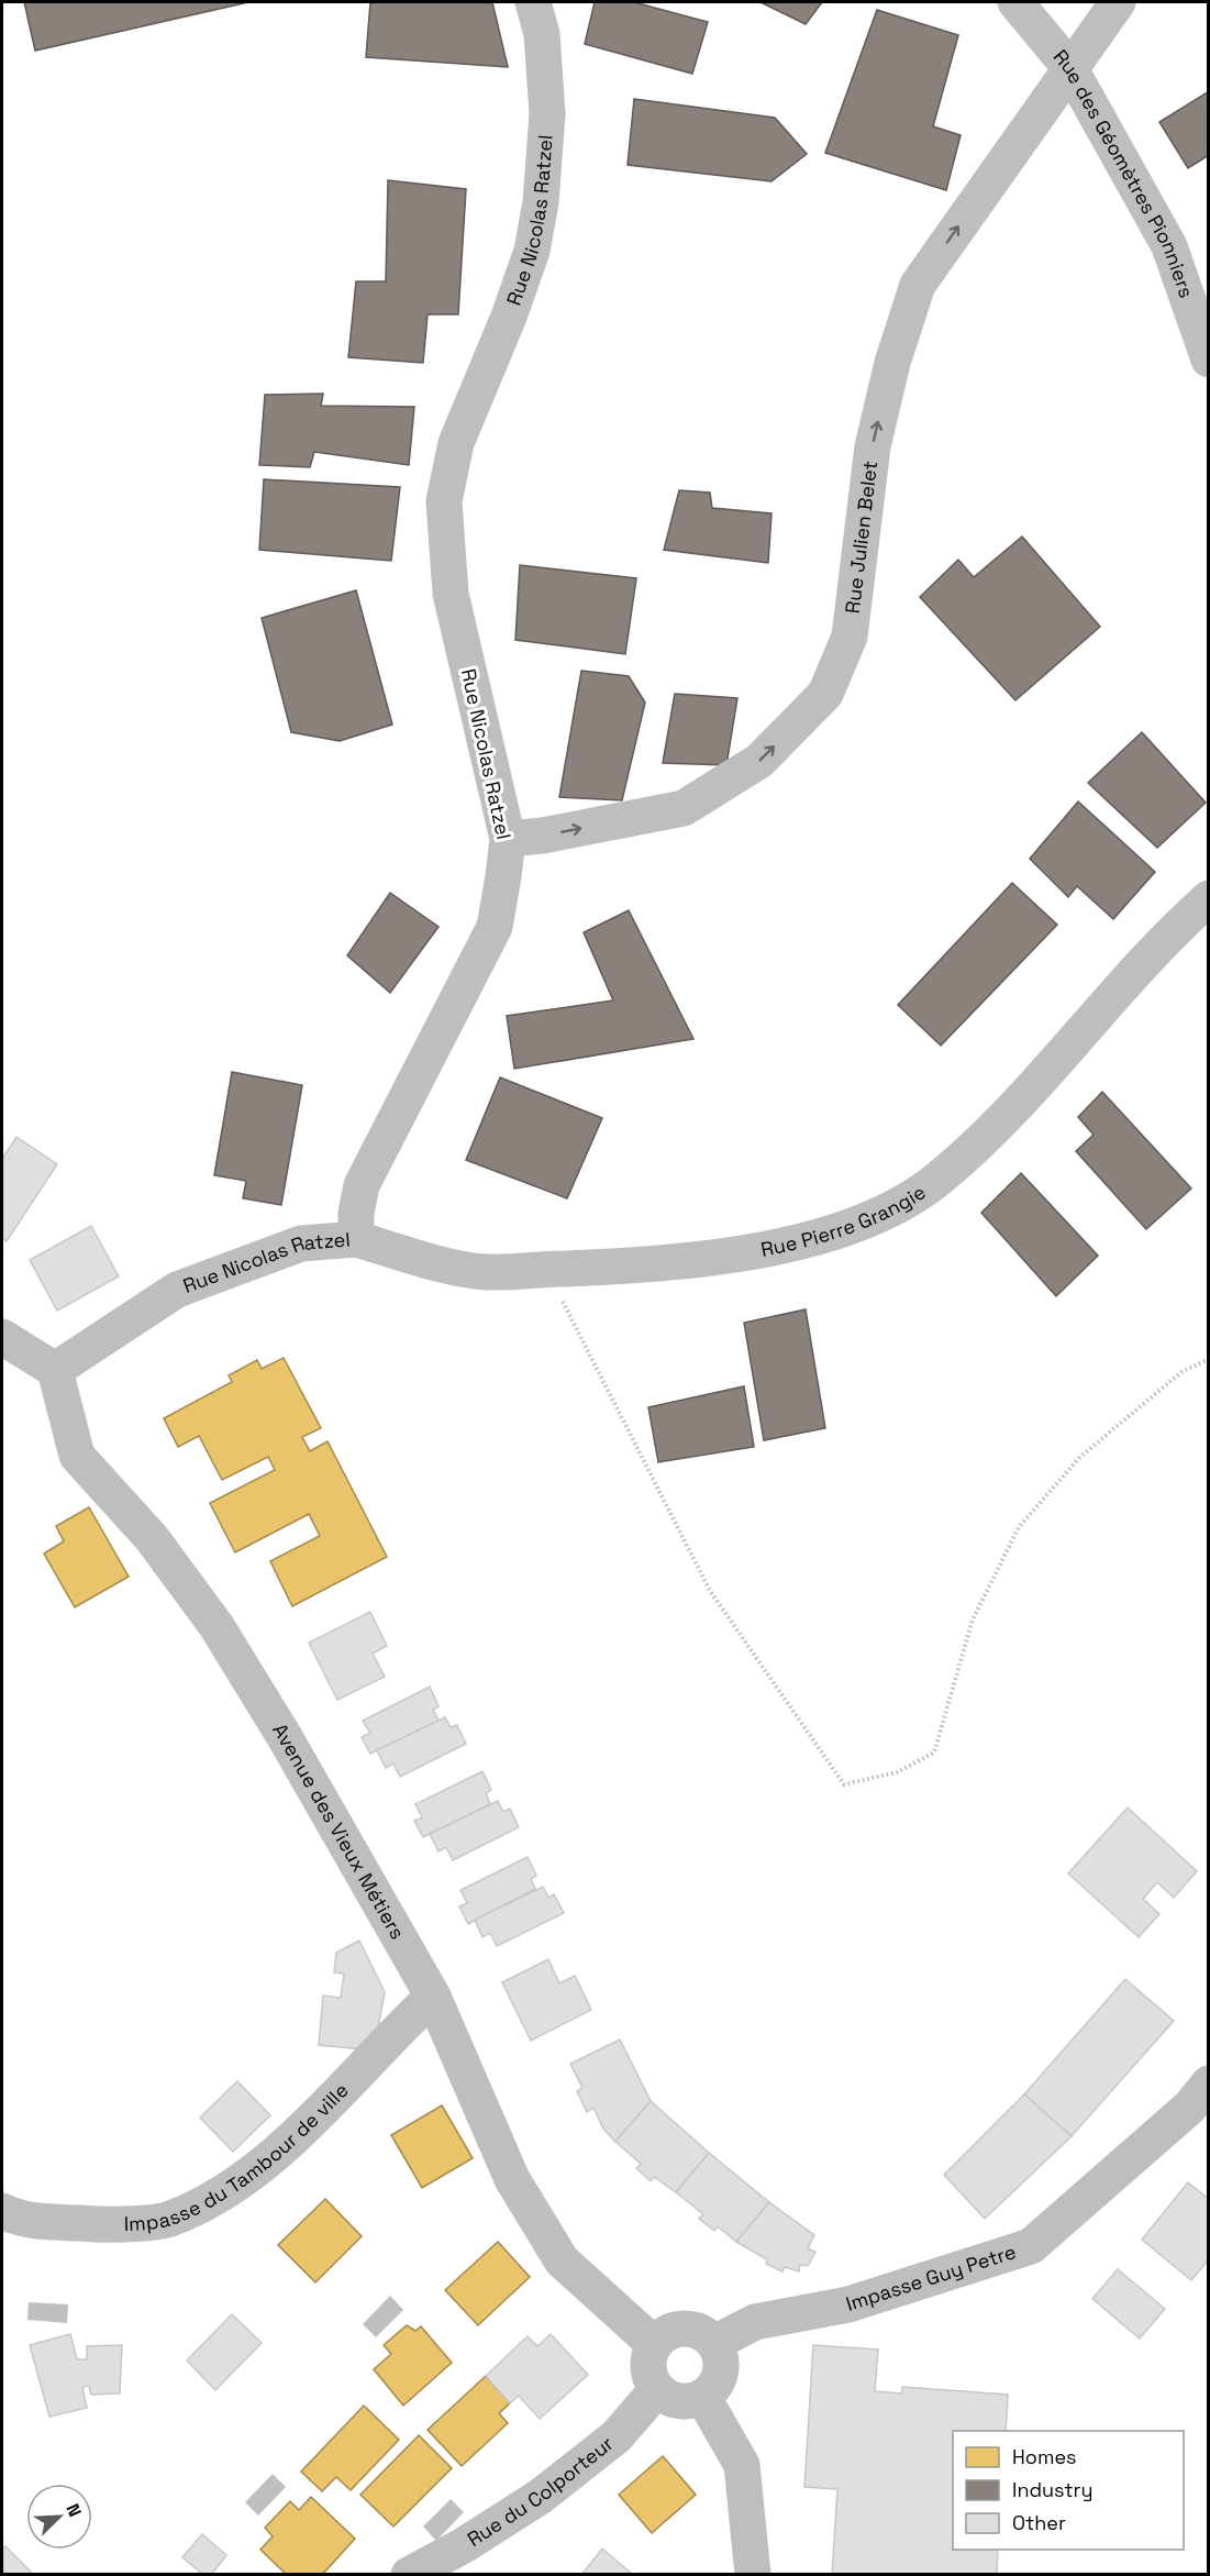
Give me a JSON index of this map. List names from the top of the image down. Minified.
{"streets":{"street":["Rue des Géomètres Pionniers","Rue Nicolas Ratzel","Rue Julien Belet","Rue Pierre Grangie","Avenue des Vieux Métiers","Impasse du Tambour de ville","Impasse Guy Petre","Rue du Colporteur"]},"crossings":[["Rue des Géomètres Pionniers","Rue Julien Belet"],["Rue Nicolas Ratzel","Rue Julien Belet"],["Rue Nicolas Ratzel","Rue Pierre Grangie"],["Rue Nicolas Ratzel","Avenue des Vieux Métiers"],["Avenue des Vieux Métiers","Impasse du Tambour de ville"],["Avenue des Vieux Métiers","Impasse Guy Petre"],["Avenue des Vieux Métiers","Rue du Colporteur"],["Impasse Guy Petre","Rue du Colporteur"]],"one_way":["Rue Julien Belet"],"legend":["Homes","Industry","Other"],"north":"top right"}
